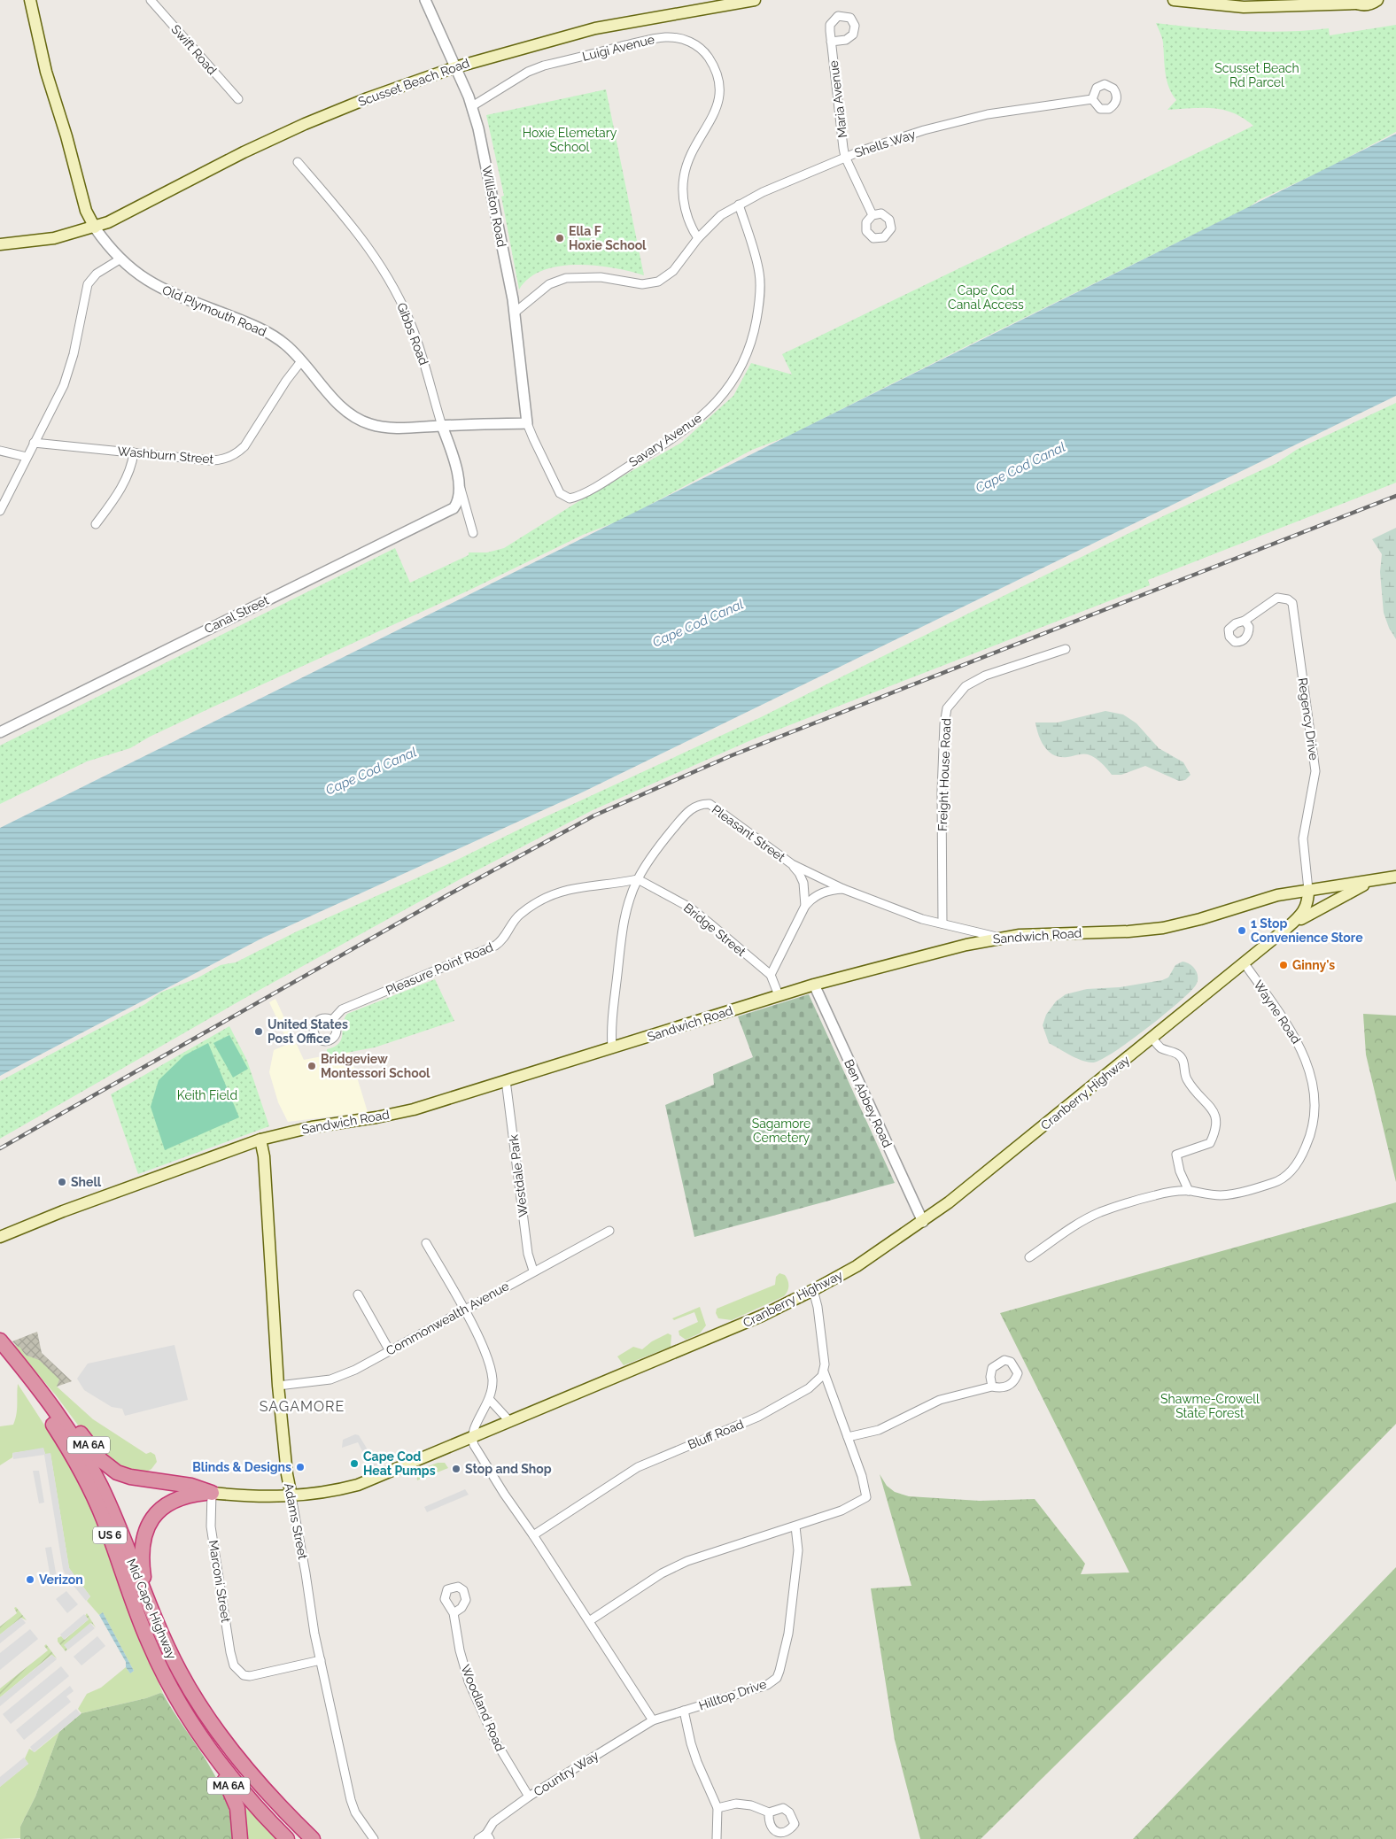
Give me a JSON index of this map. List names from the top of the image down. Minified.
{"streets":{"highway":["MA 6A","US 6","Mid Cape Highway"],"main road":["Scusset Beach Road","Old Plymouth Road","Sandwich Road","Cranberry Highway","Adams Street"],"street":["Luigi Avenue","Swift Road","Maria Avenue","Shells Way","Williston Road","Gibbs Road","Savary Avenue","Washburn Street","Canal Street","Regency Drive","Freight House Road","Pleasant Street","Bridge Street","Pleasure Point Road","Wayne Road","Ben Abbey Road","Westdale Park","Commonwealth Avenue","Bluff Road","Marconi Street","Hilltop Drive","Woodland Road","Country Way"]},"crossings":[["Luigi Avenue","Shells Way"],["Luigi Avenue","Williston Road"],["Scusset Beach Road","Williston Road"],["Scusset Beach Road","Old Plymouth Road"],["Maria Avenue","Shells Way"],["Shells Way","Williston Road"],["Shells Way","Savary Avenue"],["Williston Road","Old Plymouth Road"],["Williston Road","Savary Avenue"],["Old Plymouth Road","Gibbs Road"],["Old Plymouth Road","Savary Avenue"],["Old Plymouth Road","Washburn Street"],["Gibbs Road","Canal Street"],["Regency Drive","Sandwich Road"],["Regency Drive","Cranberry Highway"],["Freight House Road","Pleasant Street"],["Pleasant Street","Bridge Street"],["Pleasant Street","Sandwich Road"],["Pleasant Street","Pleasure Point Road"],["Bridge Street","Sandwich Road"],["Bridge Street","Pleasure Point Road"],["Sandwich Road","Cranberry Highway"],["Sandwich Road","Ben Abbey Road"],["Sandwich Road","Westdale Park"],["Sandwich Road","Adams Street"],["Wayne Road","Cranberry Highway"],["Cranberry Highway","Ben Abbey Road"],["Cranberry Highway","MA 6A"],["Cranberry Highway","Adams Street"],["Cranberry Highway","Marconi Street"],["Westdale Park","Commonwealth Avenue"],["Commonwealth Avenue","Adams Street"],["MA 6A","Marconi Street"],["MA 6A","Mid Cape Highway"],["Adams Street","Marconi Street"],["Hilltop Drive","Country Way"],["Woodland Road","Country Way"]],"districts":["SAGAMORE"],"water":["Cape Cod Canal"],"parks":["Scusset Beach Rd Parcel","Hoxie Elemetary School","Cape Cod Canal Access","Keith Field","Sagamore Cemetery","Shawme-Crowell State Forest"],"places":["Ella F Hoxie School","1 Stop Convenience Store","Ginny's","United States Post Office","Bridgeview Montessori School","Shell","Cape Cod Heat Pumps","Blinds & Designs","Stop and Shop","Verizon"]}
